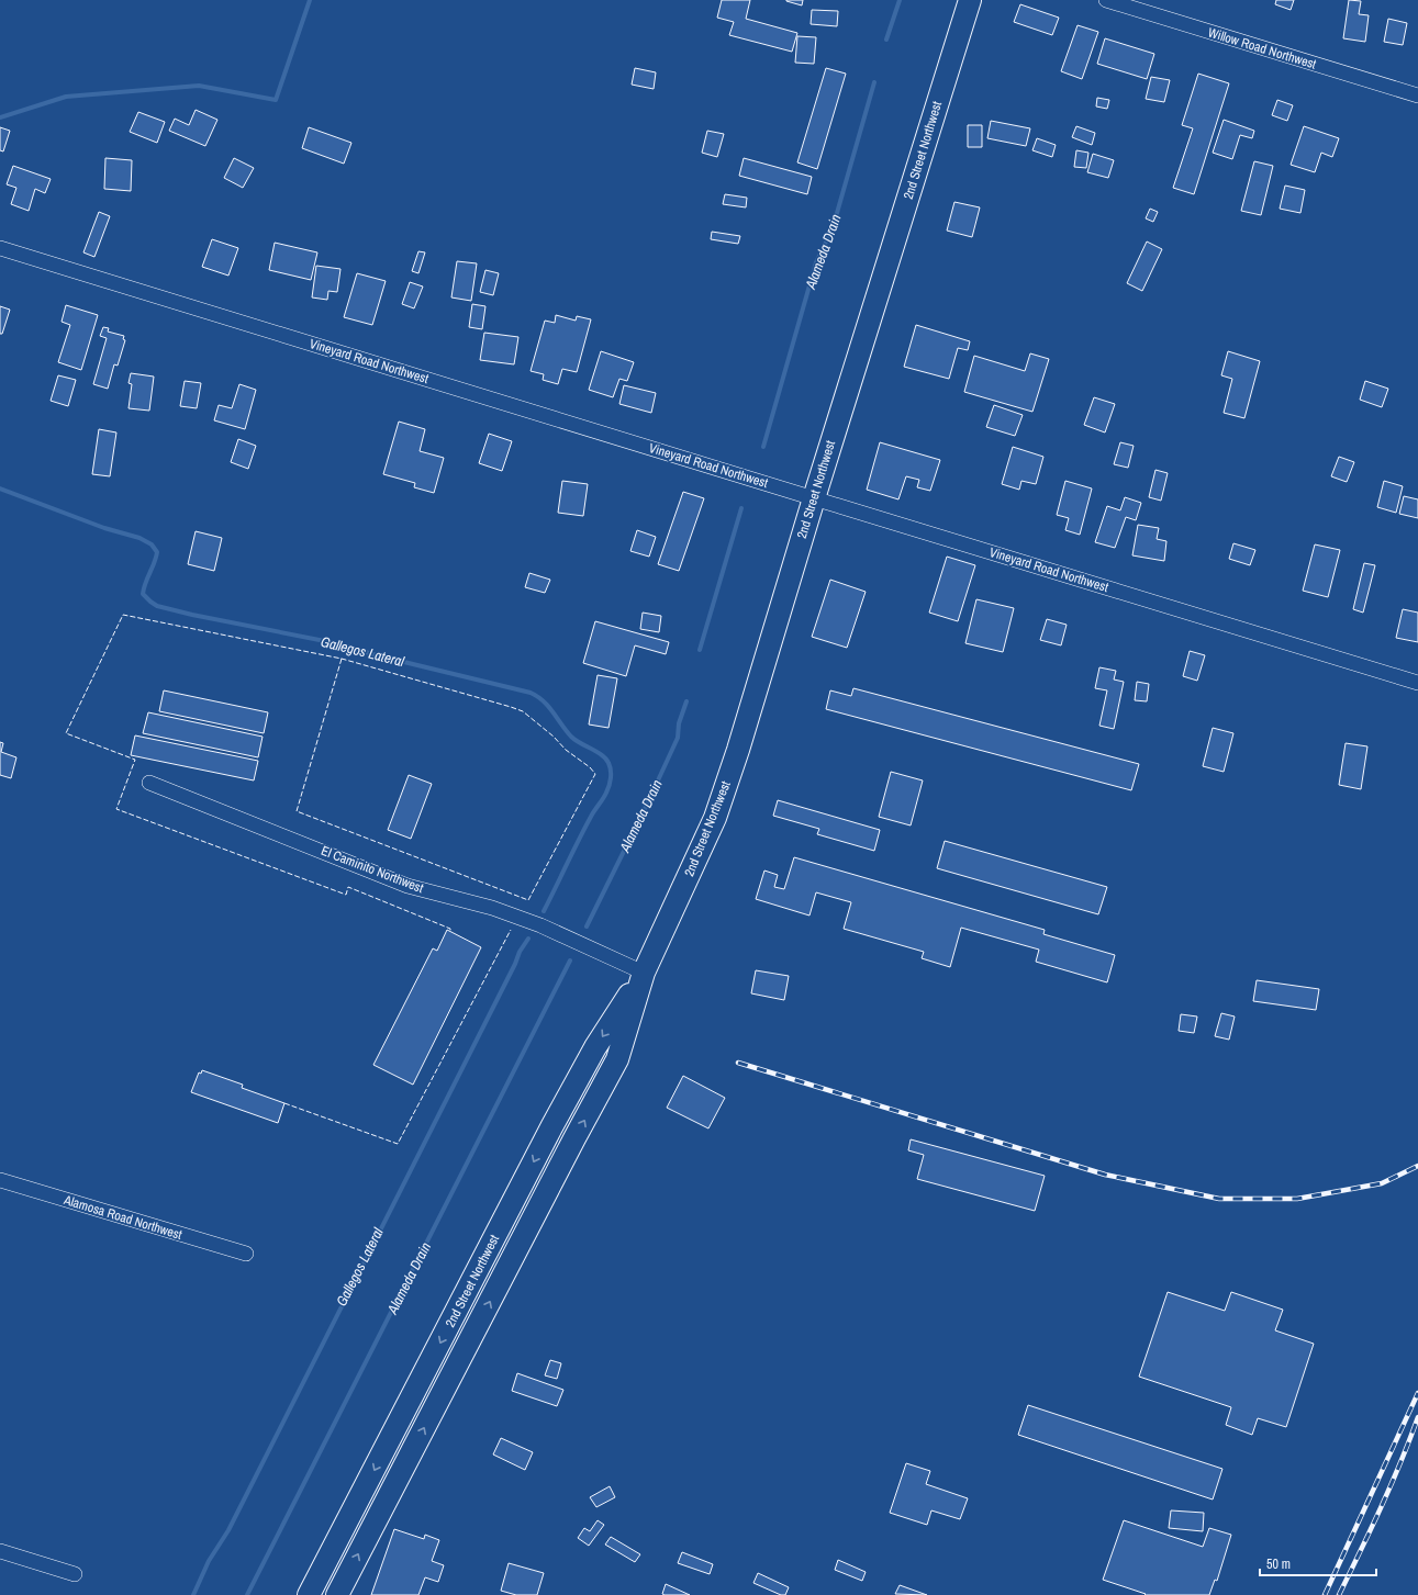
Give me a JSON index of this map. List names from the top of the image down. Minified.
{"streets":{"main road":["2nd Street Northwest"],"street":["Willow Road Northwest","Vineyard Road Northwest","El Caminito Northwest","Alamosa Road Northwest"]},"crossings":[["2nd Street Northwest","Vineyard Road Northwest"],["2nd Street Northwest","El Caminito Northwest"]],"water":["Alameda Drain","Gallegos Lateral"],"scale_bar":"50 m"}
